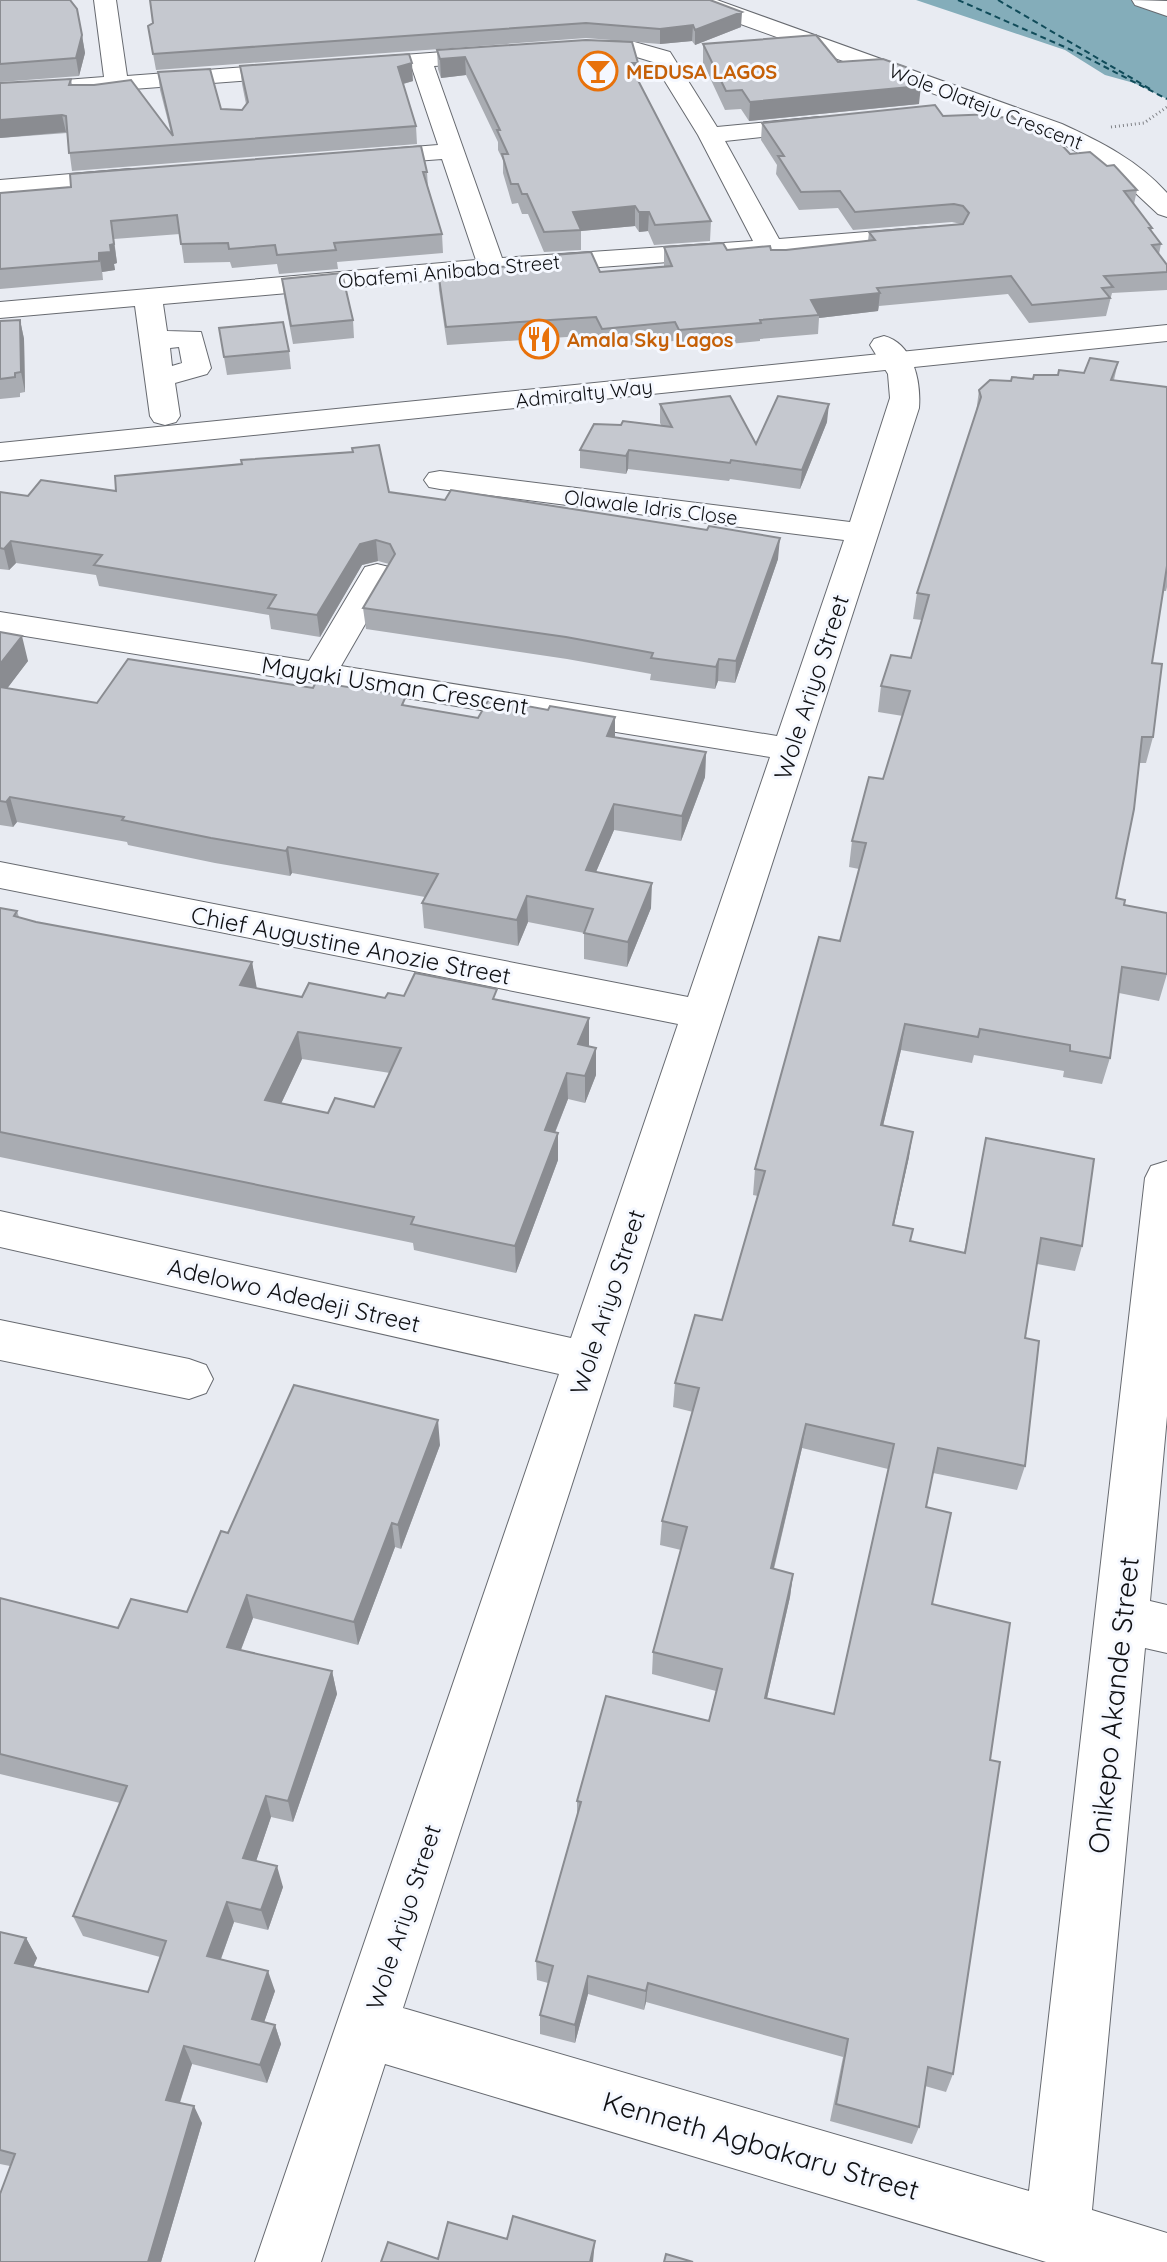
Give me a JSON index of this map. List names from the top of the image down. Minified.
{"streets":{"street":["Wole Olateju Crescent","Obafemi Anibaba Street","Admiralty Way","Olawale Idris Close","Mayaki Usman Crescent","Wole Ariyo Street","Chief Augustine Anozie Street","Adelowo Adedeji Street","Onikepo Akande Street","Kenneth Agbakaru Street"]},"crossings":[["Admiralty Way","Wole Ariyo Street"],["Olawale Idris Close","Wole Ariyo Street"],["Mayaki Usman Crescent","Wole Ariyo Street"],["Wole Ariyo Street","Chief Augustine Anozie Street"],["Wole Ariyo Street","Adelowo Adedeji Street"],["Wole Ariyo Street","Kenneth Agbakaru Street"],["Onikepo Akande Street","Kenneth Agbakaru Street"]],"places":{"bar":["MEDUSA LAGOS"],"restaurant":["Amala Sky Lagos"]}}
